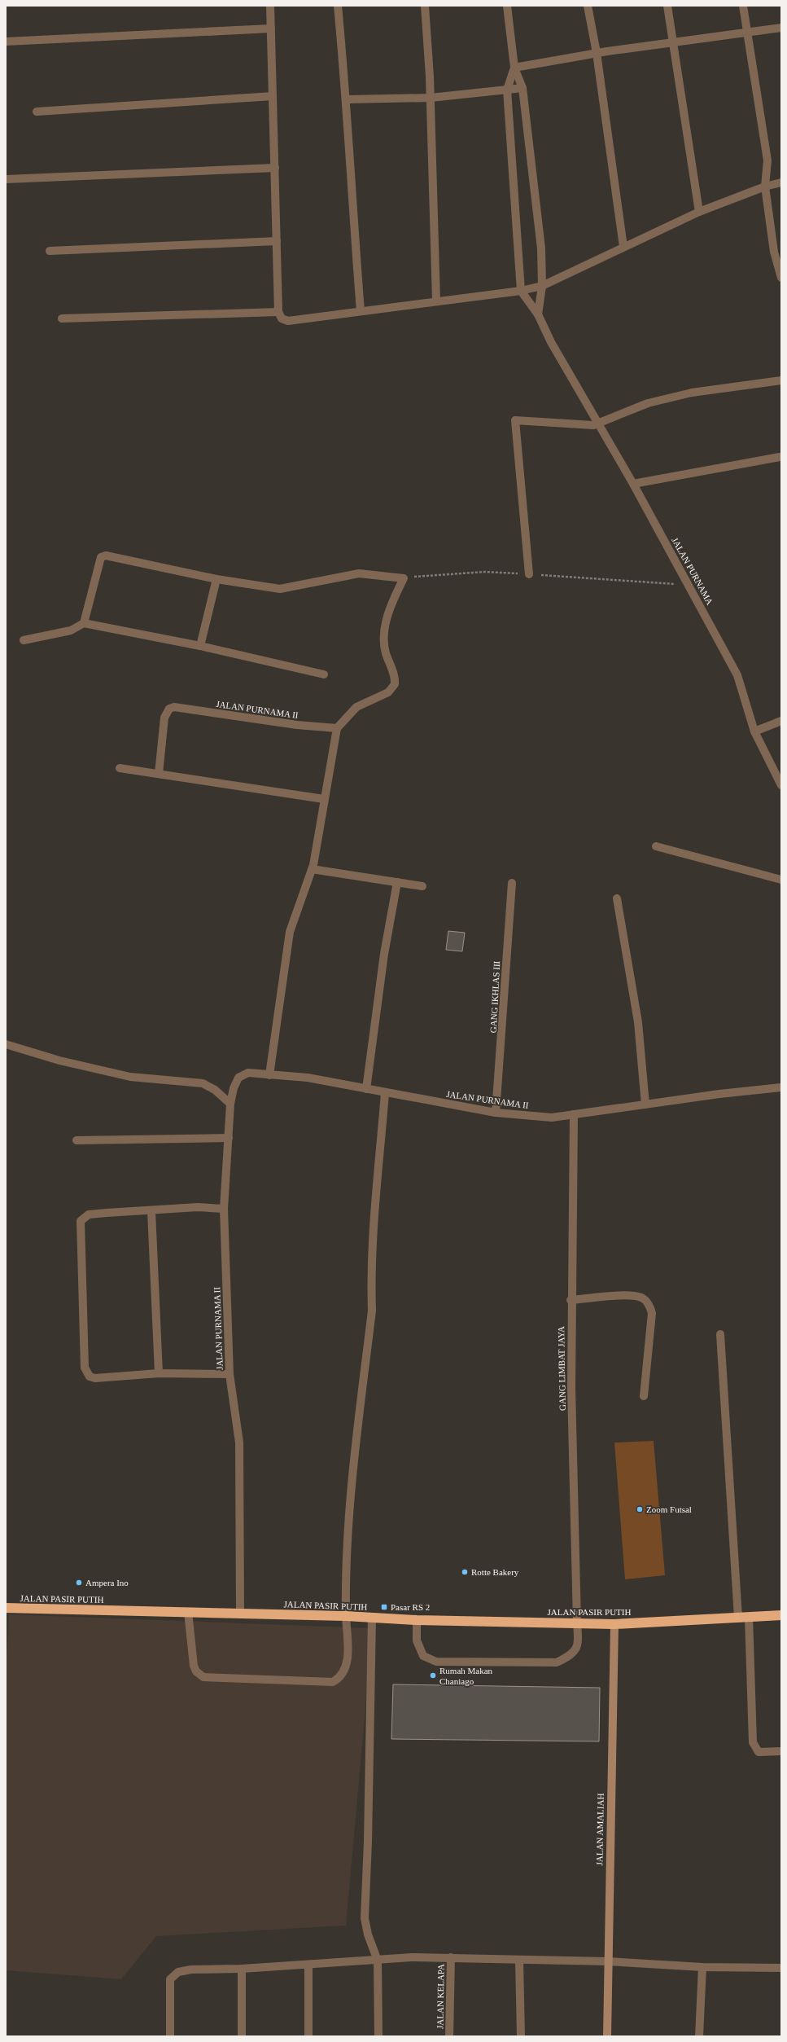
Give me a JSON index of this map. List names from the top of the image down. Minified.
{"streets":{"highway":["JALAN PASIR PUTIH"],"street":["JALAN PURNAMA","JALAN PURNAMA II","GANG IKHLAS III","GANG LIMBAT JAYA","JALAN AMALIAH","JALAN KELAPA"]},"crossings":[["JALAN PURNAMA II","GANG IKHLAS III"],["JALAN PURNAMA II","GANG LIMBAT JAYA"],["JALAN PURNAMA II","JALAN PASIR PUTIH"],["GANG LIMBAT JAYA","JALAN PASIR PUTIH"],["JALAN PASIR PUTIH","JALAN AMALIAH"]],"places":{"other":["Zoom Futsal","Rotte Bakery","Ampera Ino","Rumah Makan Chaniago"],"transit":["Pasar RS 2"]}}
